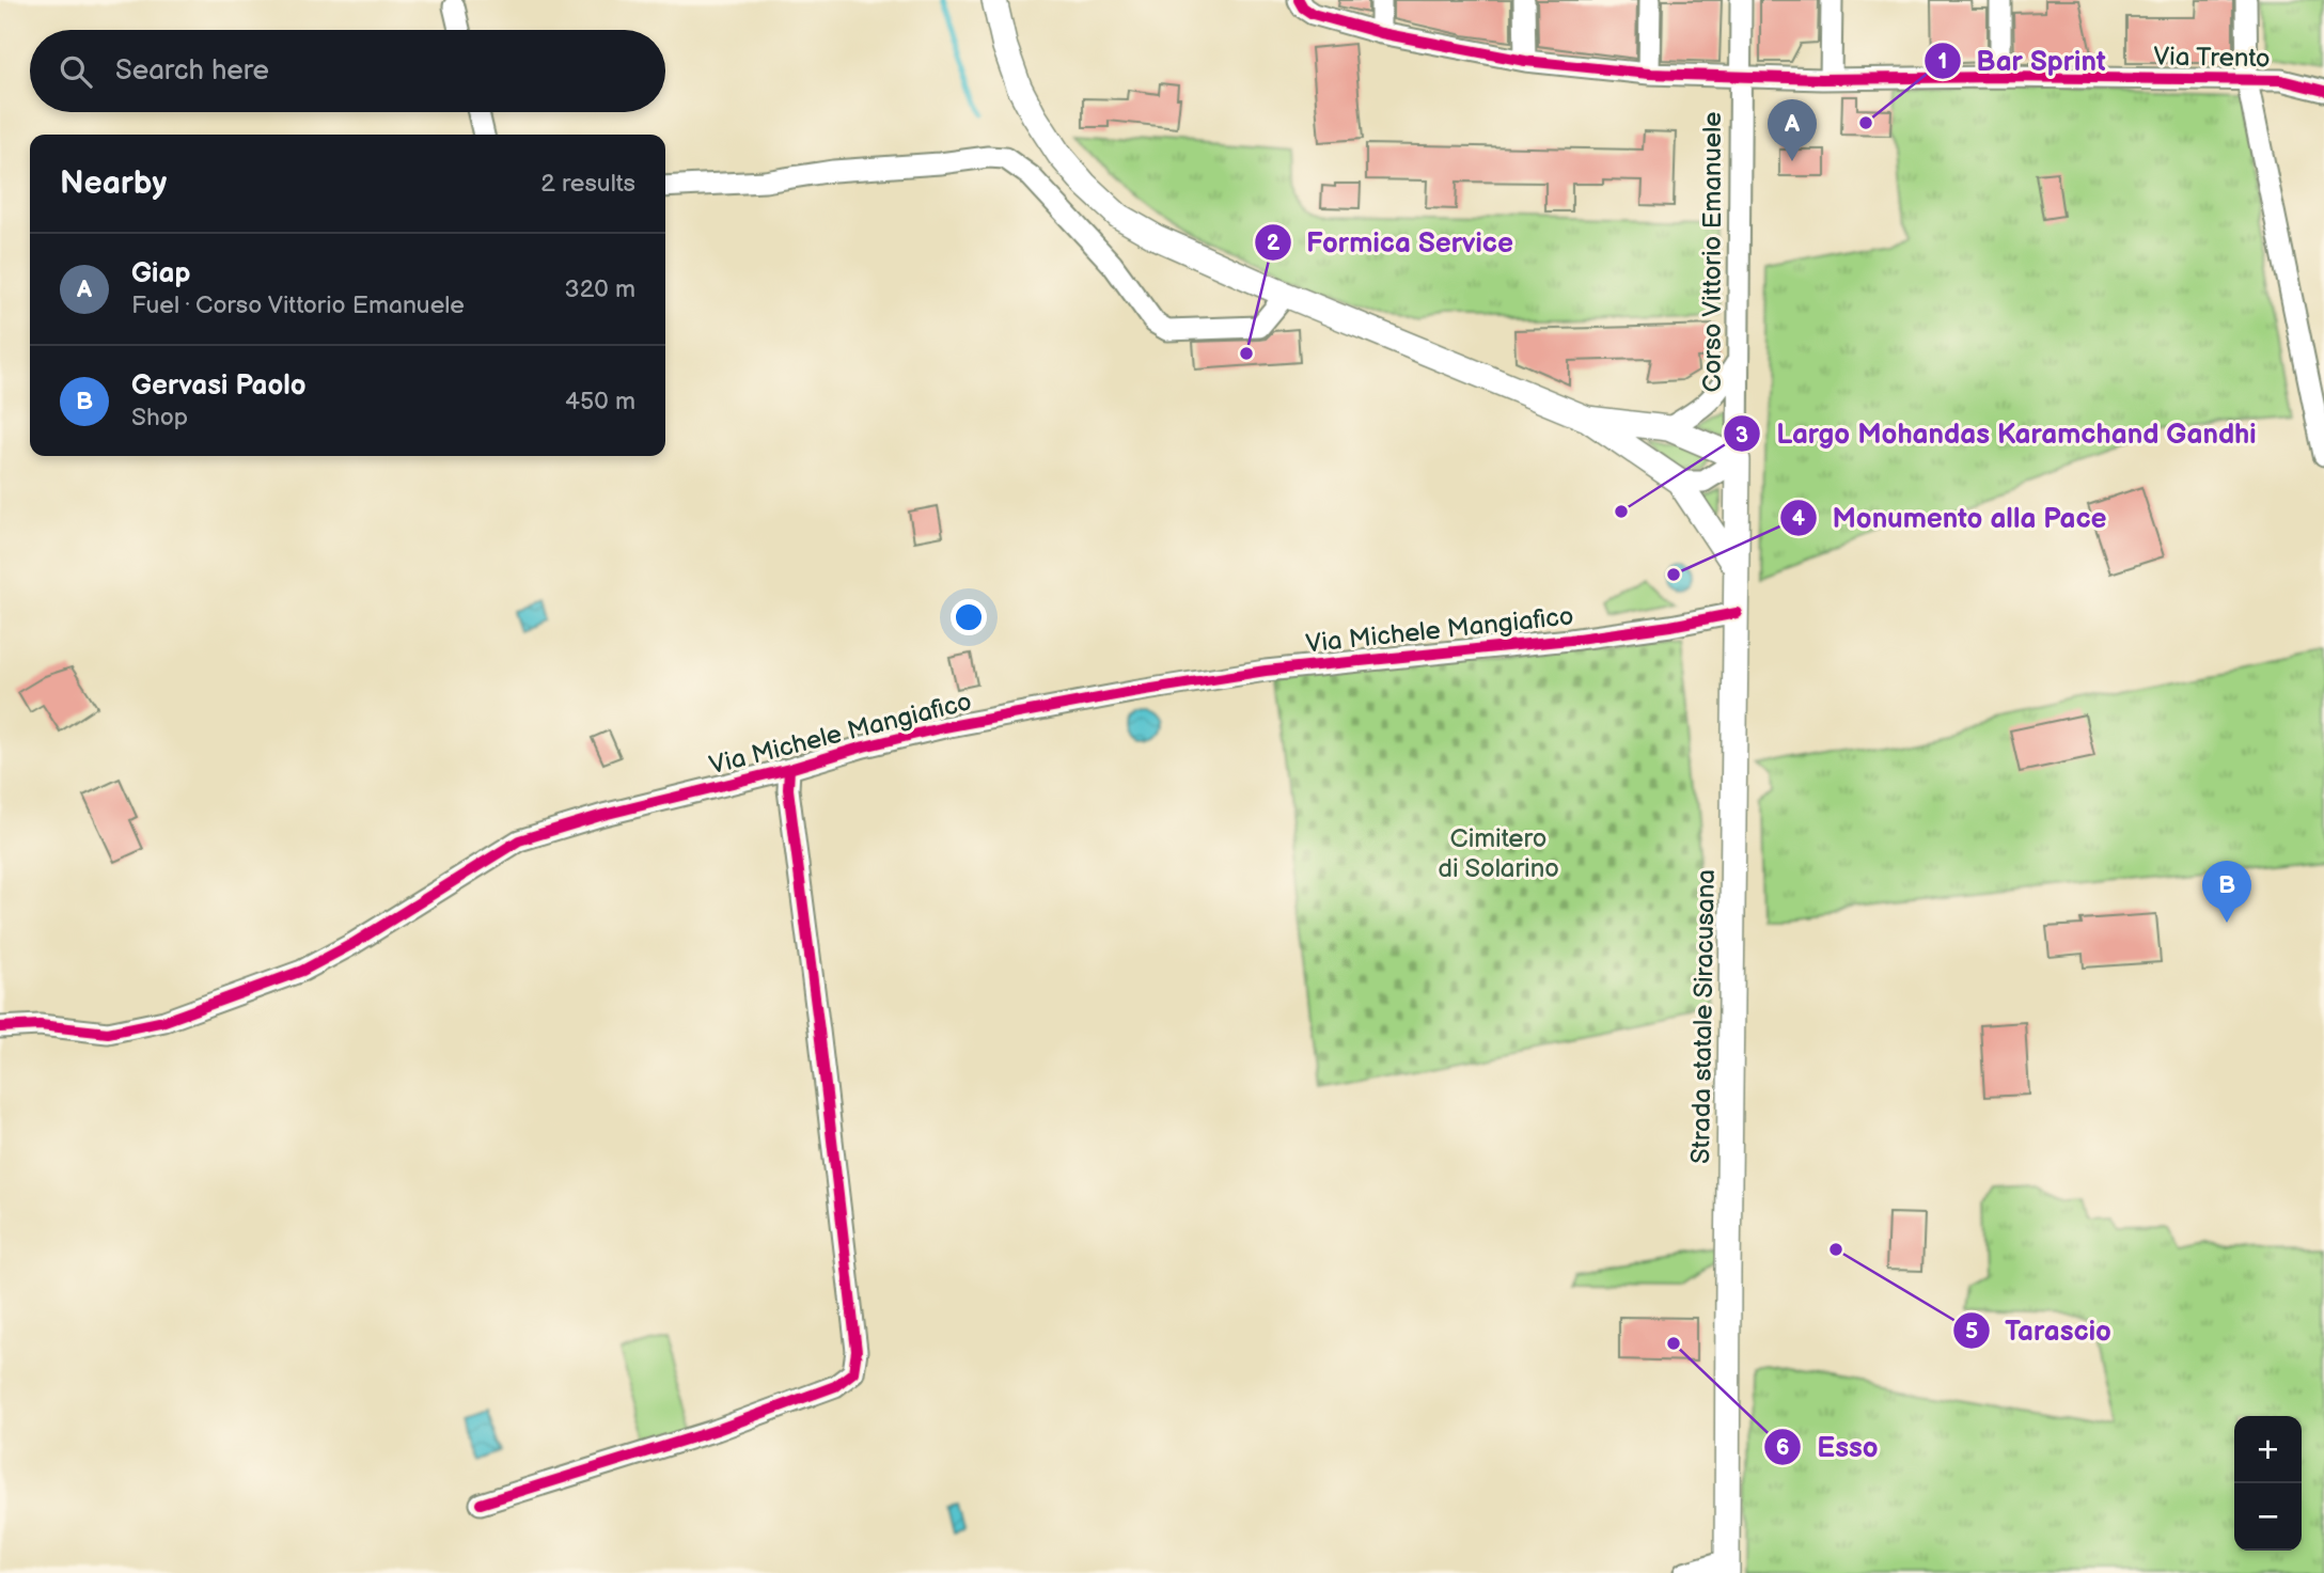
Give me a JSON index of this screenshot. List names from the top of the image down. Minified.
{"streets":{"main road":["Strada statale Siracusana"],"street":["Via Trento","Corso Vittorio Emanuele","Via Michele Mangiafico"]},"crossings":[["Via Trento","Corso Vittorio Emanuele"],["Corso Vittorio Emanuele","Strada statale Siracusana"],["Via Michele Mangiafico","Strada statale Siracusana"]],"parks":["Cimitero di Solarino"],"places":["Bar Sprint","Formica Service","Largo Mohandas Karamchand Gandhi","Monumento alla Pace","Tarascio","Esso"],"page":{"search":"Search here","pins":["A","B"],"heading":["Nearby","2 results"],"list":[{"mark":"A","name":"Giap","note":"Fuel · Corso Vittorio Emanuele","value":"320 m"},{"mark":"B","name":"Gervasi Paolo","note":"Shop","value":"450 m"}],"map_buttons":["+","−"]}}
